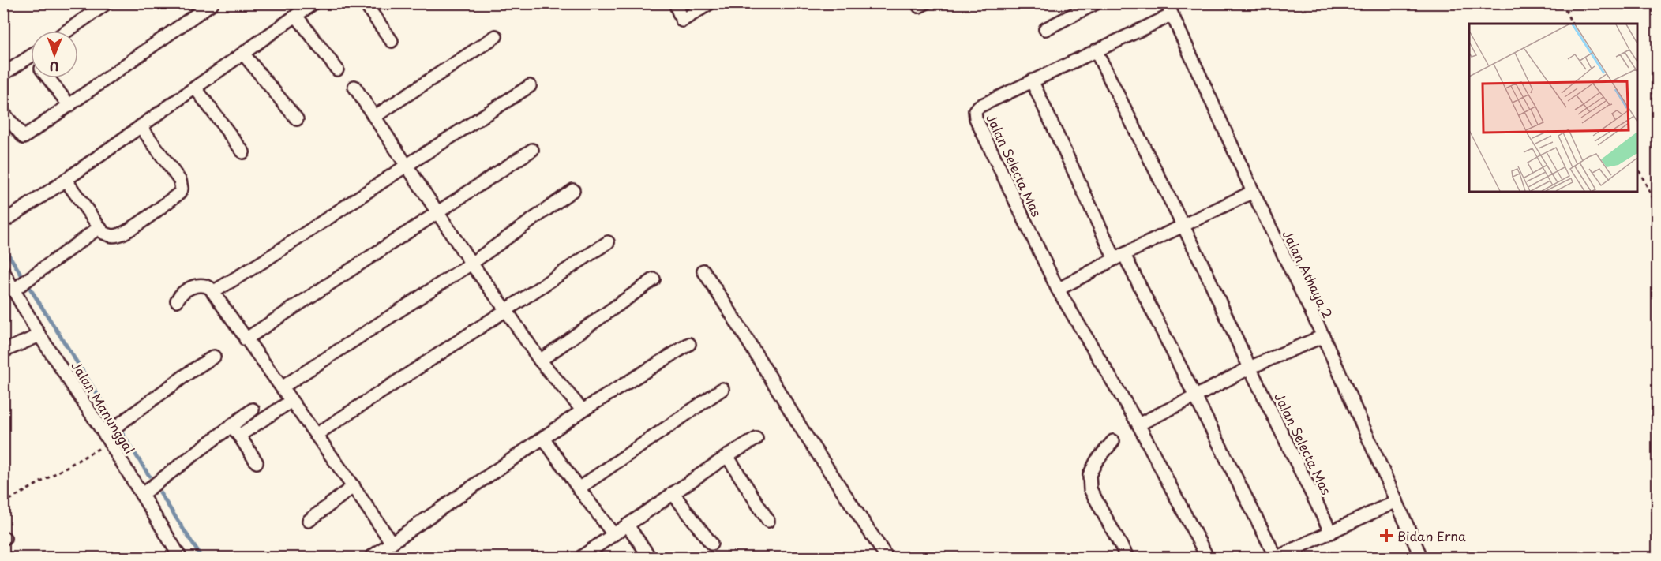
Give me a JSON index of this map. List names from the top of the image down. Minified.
{"streets":{"street":["Jalan Selecta Mas","Jalan Athaya 2","Jalan Manunggal"]},"crossings":[["Jalan Selecta Mas","Jalan Athaya 2"]],"places":{"health":["Bidan Erna"]},"north":"bottom"}
